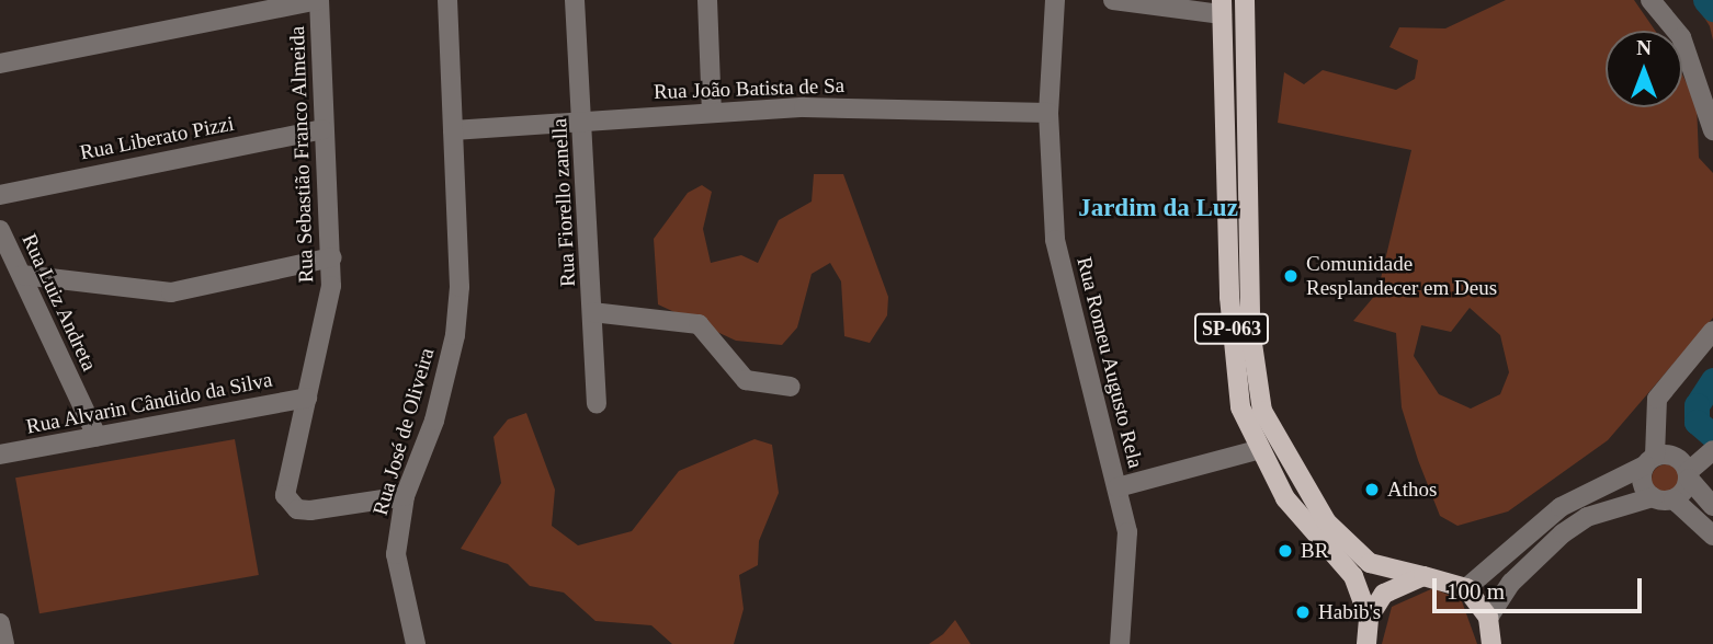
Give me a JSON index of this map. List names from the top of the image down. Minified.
{"streets":{"main road":["SP-063"],"street":["Rua João Batista de Sa","Rua Liberato Pizzi","Rua Sebastião Franco Almeida","Rua Fiorello zanella","Rua Luiz Andreta","Rua Romeu Augusto Rela","Rua Alvarin Cândido da Silva","Rua José de Oliveira"]},"crossings":[["Rua João Batista de Sa","Rua Fiorello zanella"],["Rua João Batista de Sa","Rua Romeu Augusto Rela"],["Rua João Batista de Sa","Rua José de Oliveira"],["Rua Liberato Pizzi","Rua Sebastião Franco Almeida"],["Rua Sebastião Franco Almeida","Rua Alvarin Cândido da Silva"],["Rua Sebastião Franco Almeida","Rua José de Oliveira"],["Rua Luiz Andreta","Rua Alvarin Cândido da Silva"]],"districts":["Jardim da Luz"],"places":["Comunidade Resplandecer em Deus","Athos","BR","Habib's"],"scale_bar":"100 m","north":"top"}
